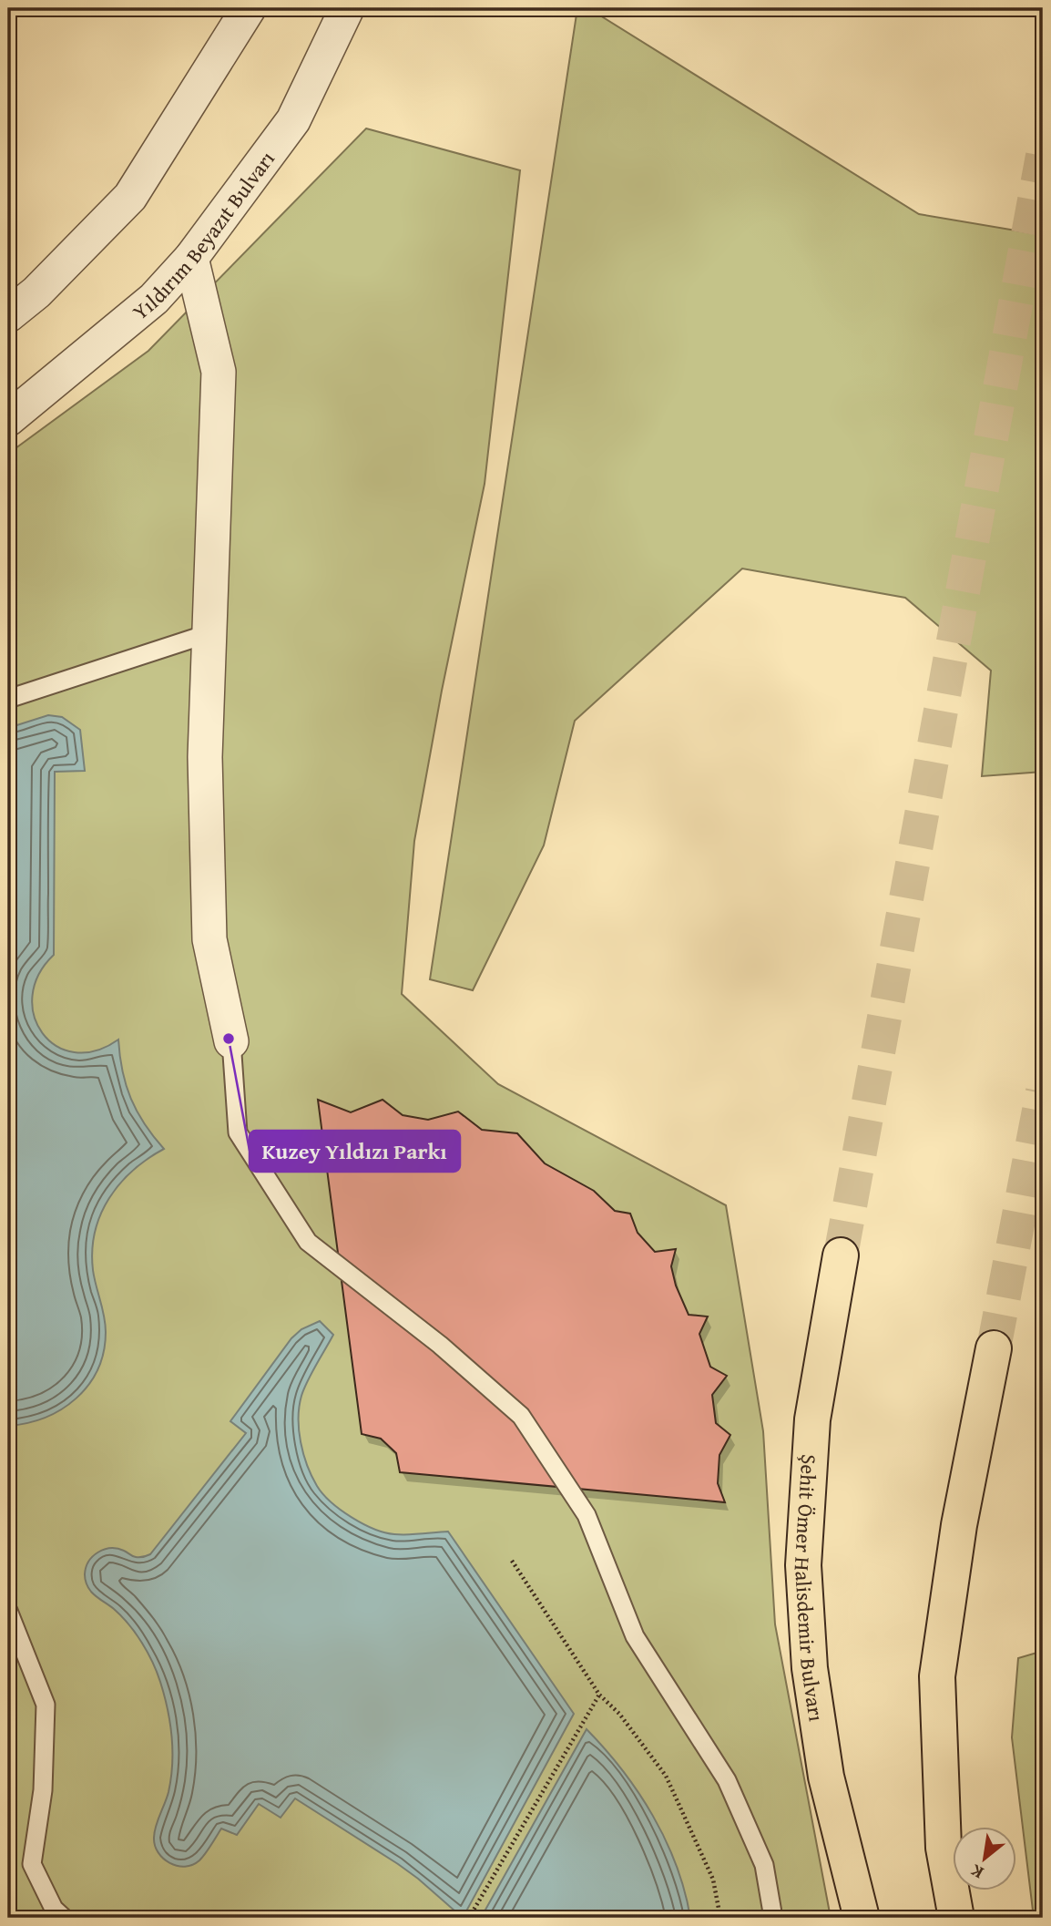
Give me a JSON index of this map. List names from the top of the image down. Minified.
{"streets":{"highway":["Şehit Ömer Halisdemir Bulvarı"],"street":["Yıldırım Beyazıt Bulvarı"]},"places":["Kuzey Yıldızı Parkı"],"north":"bottom left"}
